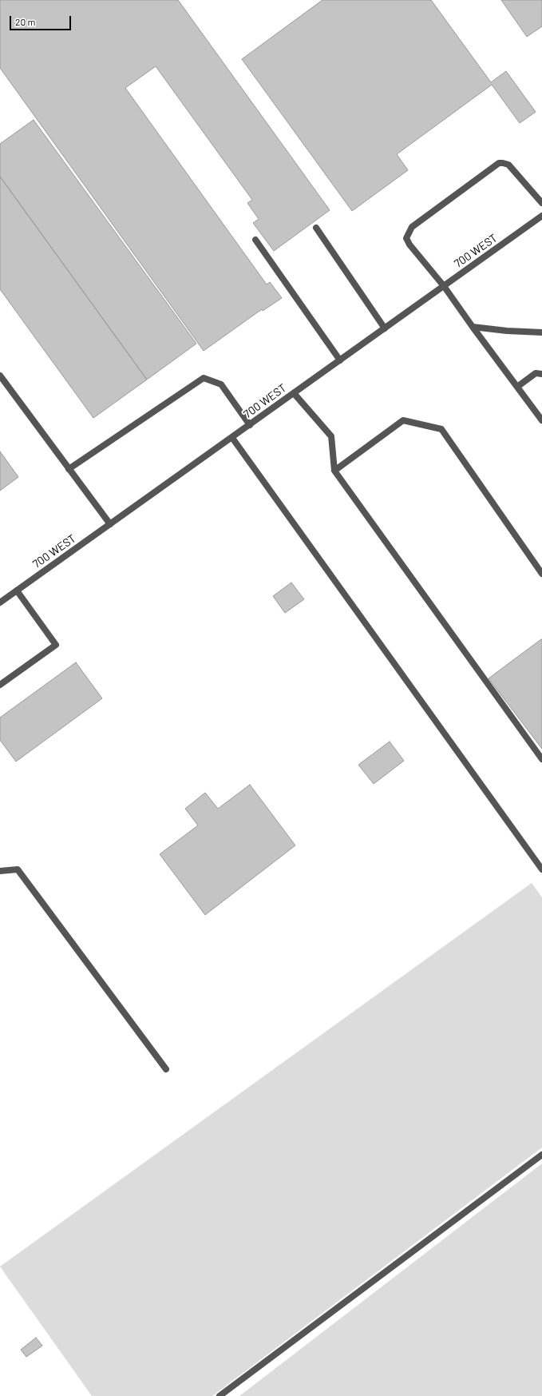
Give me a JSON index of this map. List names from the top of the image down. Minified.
{"streets":{"street":["700 WEST"]},"scale_bar":"20 m"}
